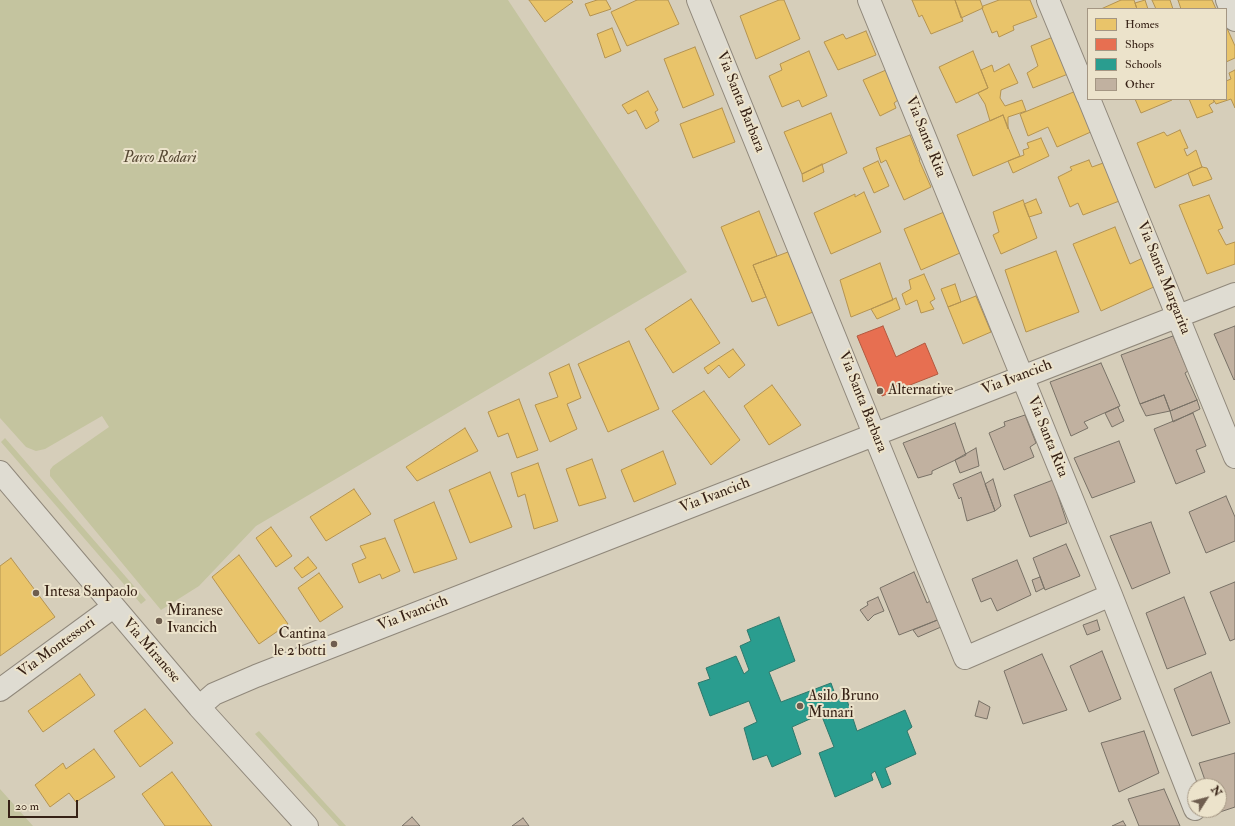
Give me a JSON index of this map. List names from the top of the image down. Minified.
{"streets":{"street":["Via Santa Barbara","Via Santa Rita","Via Santa Margarita","Via Ivancich","Via Montessori","Via Miranese"]},"crossings":[["Via Santa Barbara","Via Santa Rita"],["Via Santa Barbara","Via Ivancich"],["Via Santa Rita","Via Ivancich"],["Via Santa Margarita","Via Ivancich"],["Via Ivancich","Via Miranese"],["Via Montessori","Via Miranese"]],"parks":["Parco Rodari"],"places":["Alternative","Intesa Sanpaolo","Miranese Ivancich","Cantina le 2 botti","Asilo Bruno Munari"],"legend":["Homes","Shops","Schools","Other"],"scale_bar":"20 m","north":"top right"}
